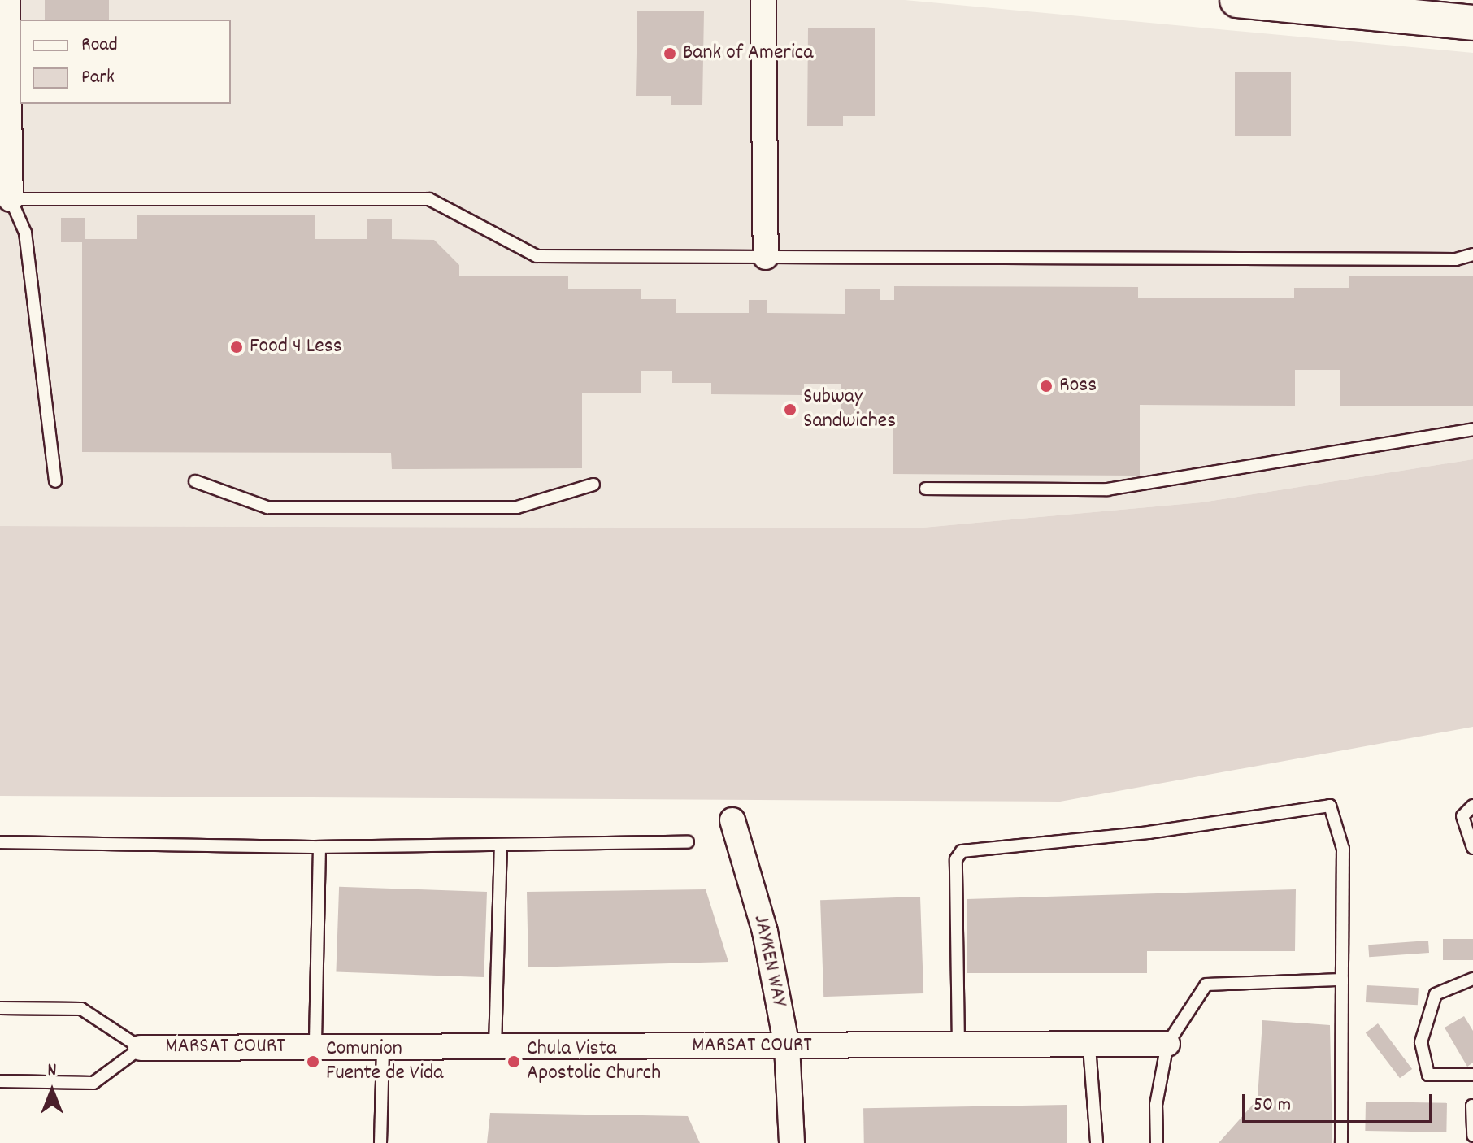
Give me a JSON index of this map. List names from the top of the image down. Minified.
{"streets":{"street":["JAYKEN WAY","MARSAT COURT"]},"crossings":[["JAYKEN WAY","MARSAT COURT"]],"places":["Bank of America","Food 4 Less","Ross","Subway Sandwiches","Comunion Fuente de Vida","Chula Vista Apostolic Church"],"legend":["Road","Park"],"scale_bar":"50 m","north":"top"}
